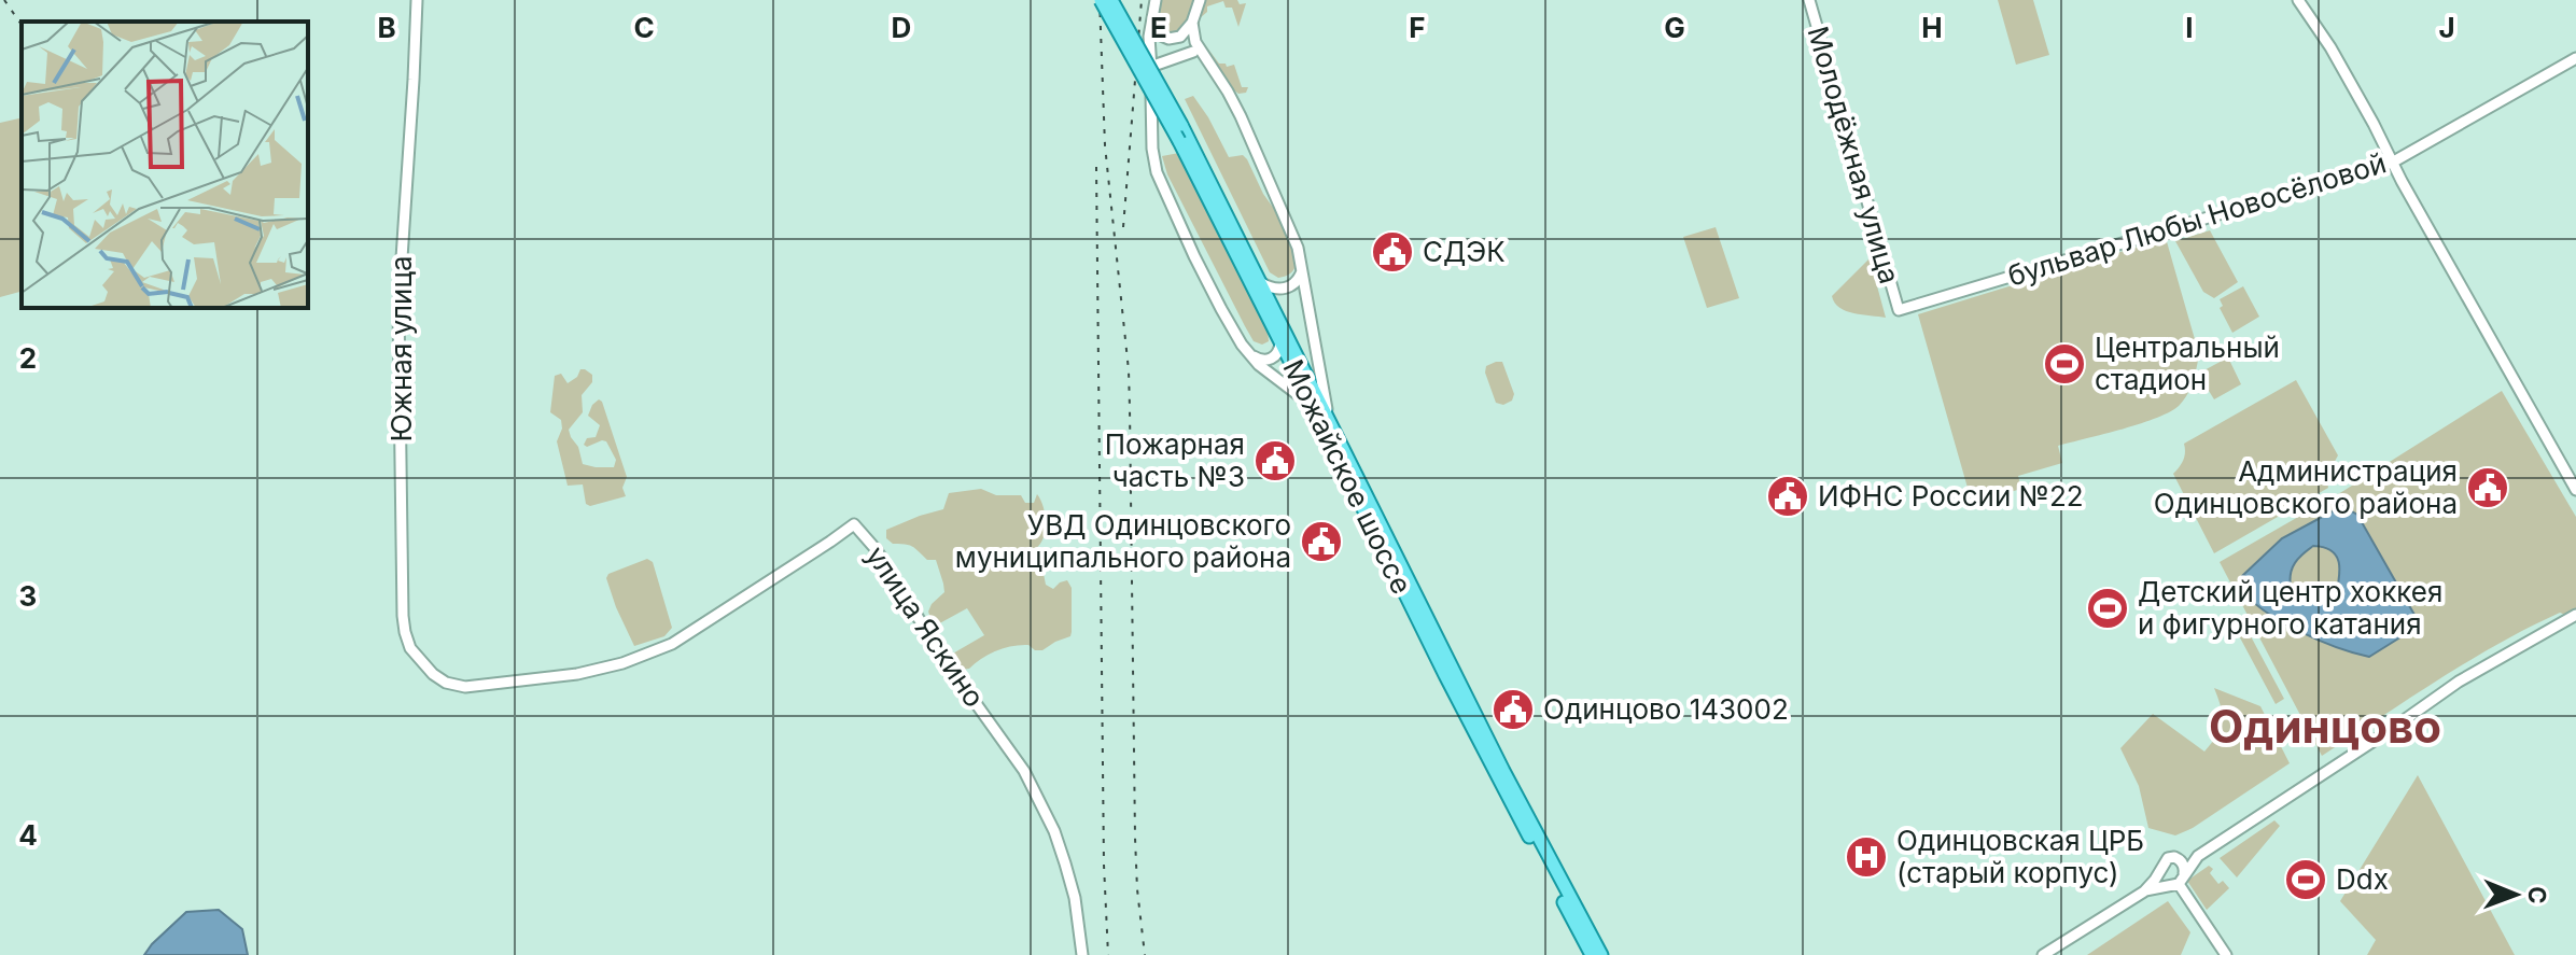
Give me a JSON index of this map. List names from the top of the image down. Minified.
{"streets":{"main road":["Можайское шоссе"],"street":["Молодёжная улица","бульвар Любы Новосёловой","Южная улица","улица Яскино"]},"crossings":[["Молодёжная улица","бульвар Любы Новосёловой"],["Южная улица","улица Яскино"]],"districts":["Одинцово"],"places":{"public building":["СДЭК","Пожарная часть №3","Администрация Одинцовского района","ИФНС России №22","УВД Одинцовского муниципального района","Одинцово 143002"],"sports":["Центральный стадион","Детский центр хоккея и фигурного катания","Ddx"],"hospital":["Одинцовская ЦРБ (старый корпус)"]},"north":"right","grid":{"columns":["B","C","D","E","F","G","H","I","J"],"rows":["2","3","4"]}}
